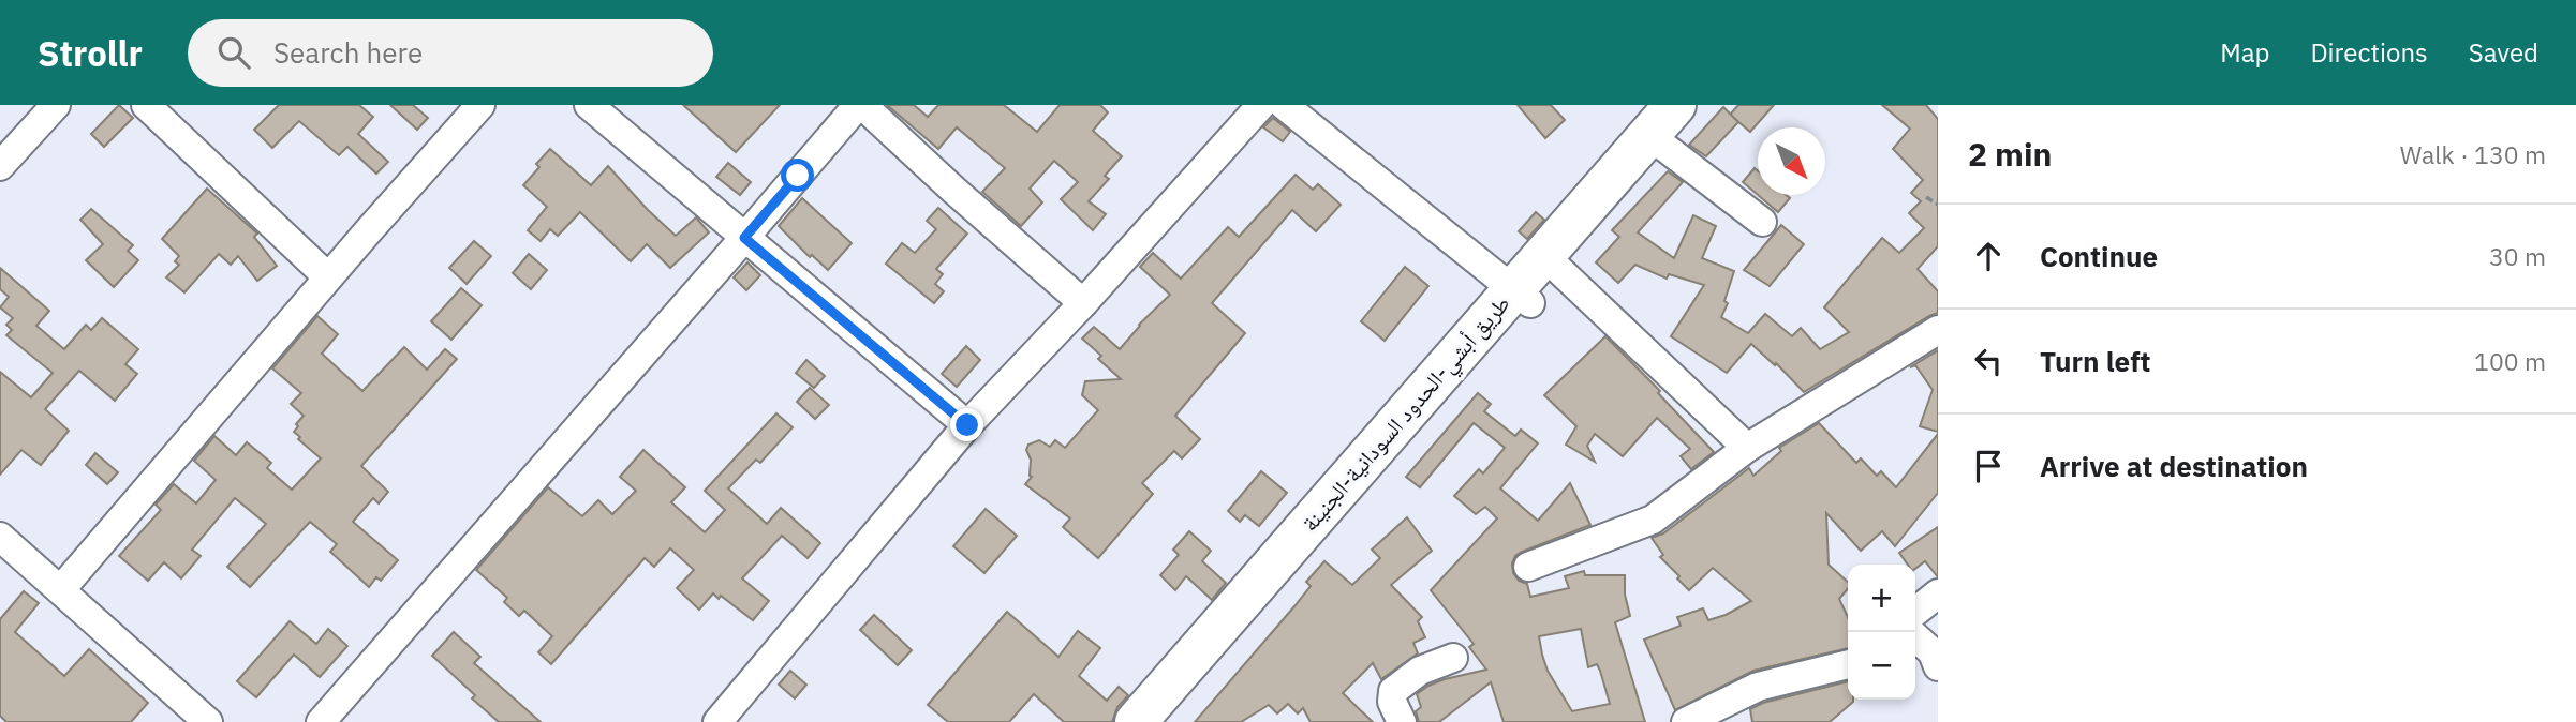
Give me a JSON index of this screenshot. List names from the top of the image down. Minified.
{"streets":{"highway":["طريق أبشي-الحدود السودانية-الجنينة"]},"north":"bottom right","page":{"header":"Strollr","search":"Search here","nav":["Map","Directions","Saved"],"heading":["2 min","Walk · 130 m"],"list":[["Continue","30 m"],["Turn left","100 m"],"Arrive at destination"],"map_buttons":["+","−"]}}
